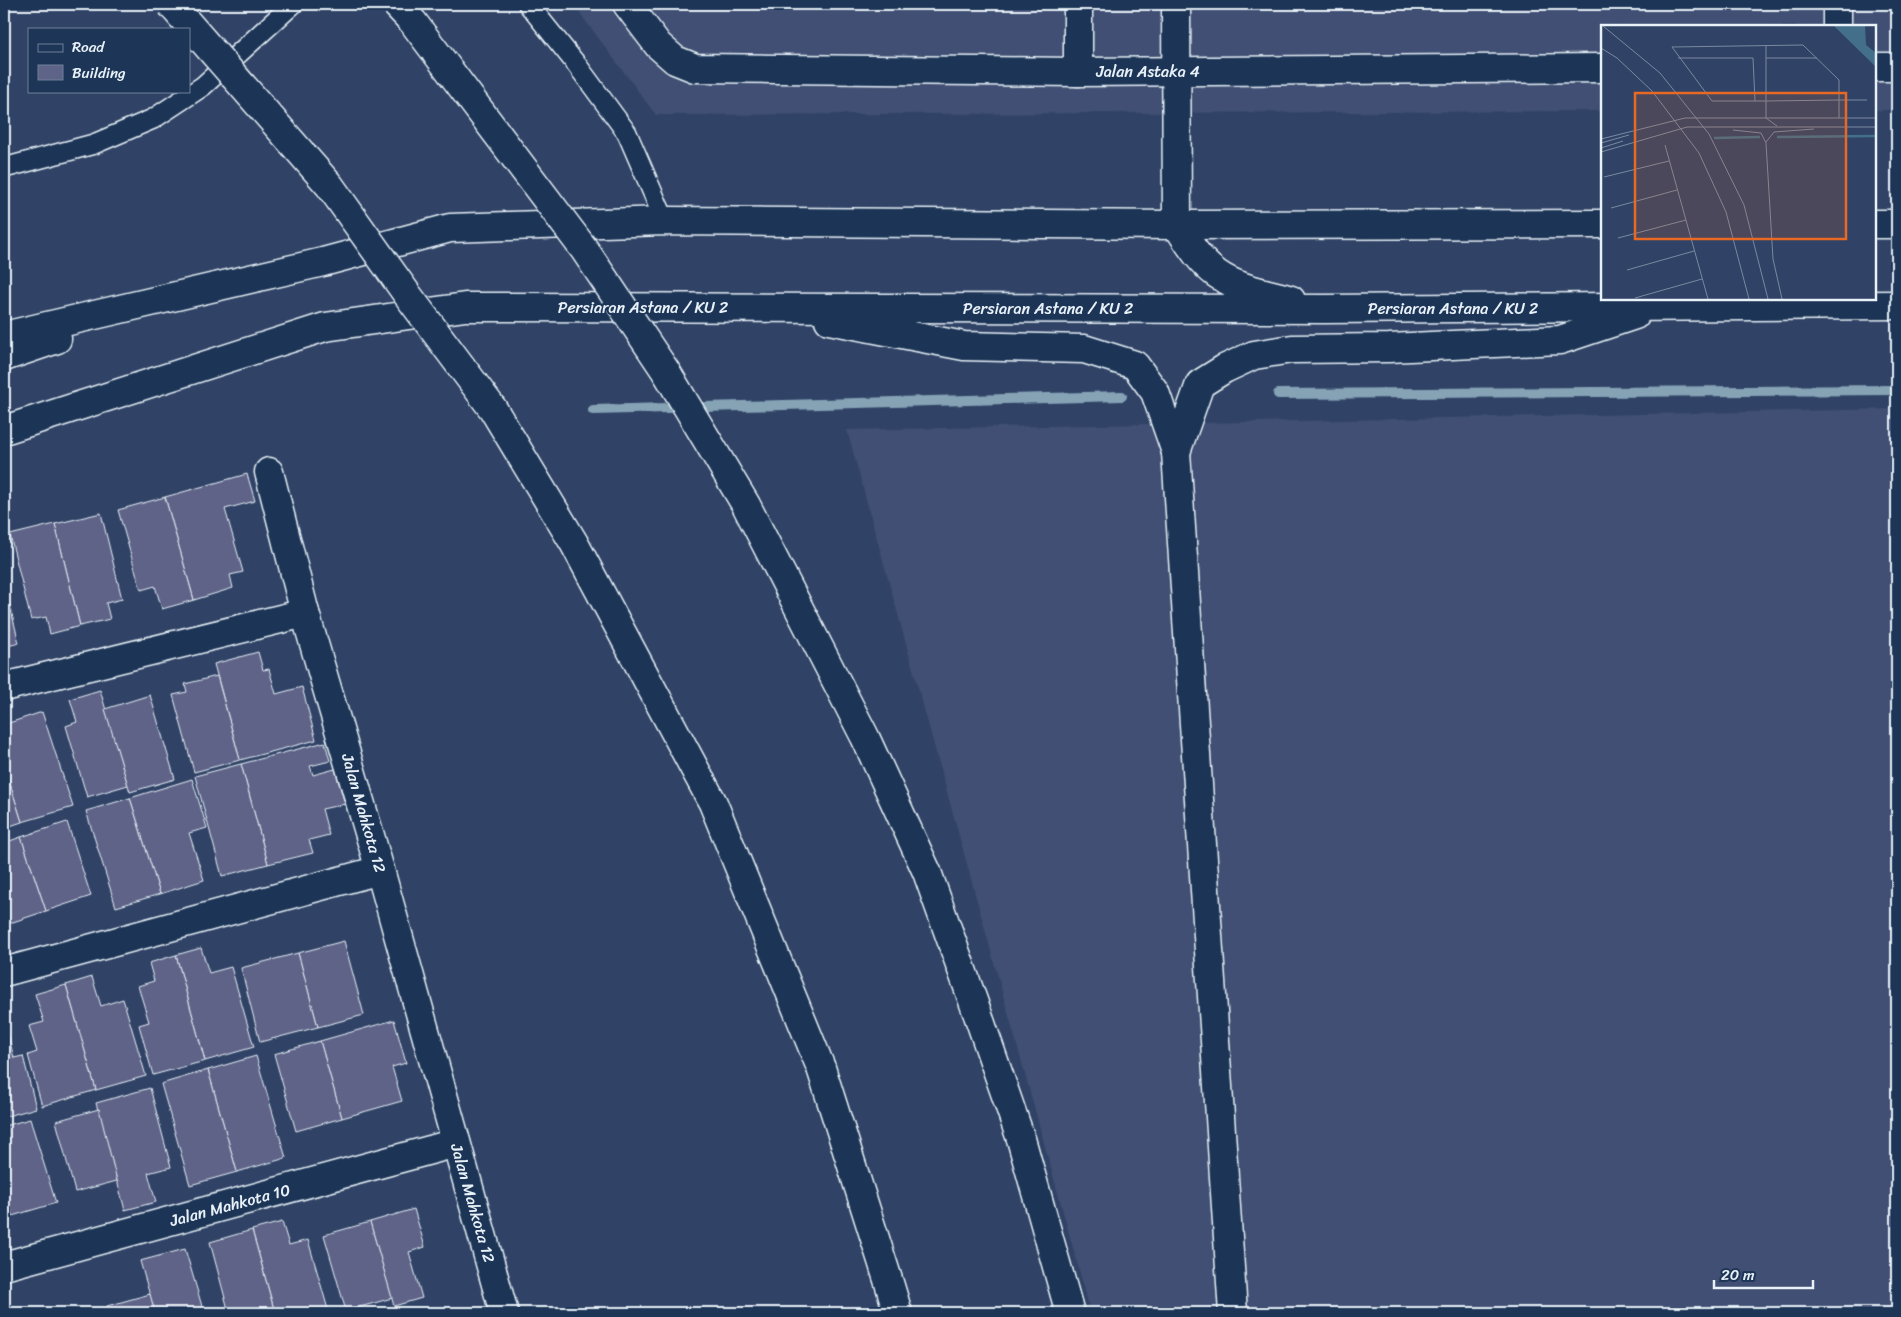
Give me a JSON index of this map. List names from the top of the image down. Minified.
{"streets":{"main road":["Jalan Astaka 4","Persiaran Astana / KU 2","Jalan Mahkota 12","Jalan Mahkota 10"]},"crossings":[["Jalan Mahkota 12","Jalan Mahkota 10"]],"legend":["Road","Building"],"scale_bar":"20 m"}
